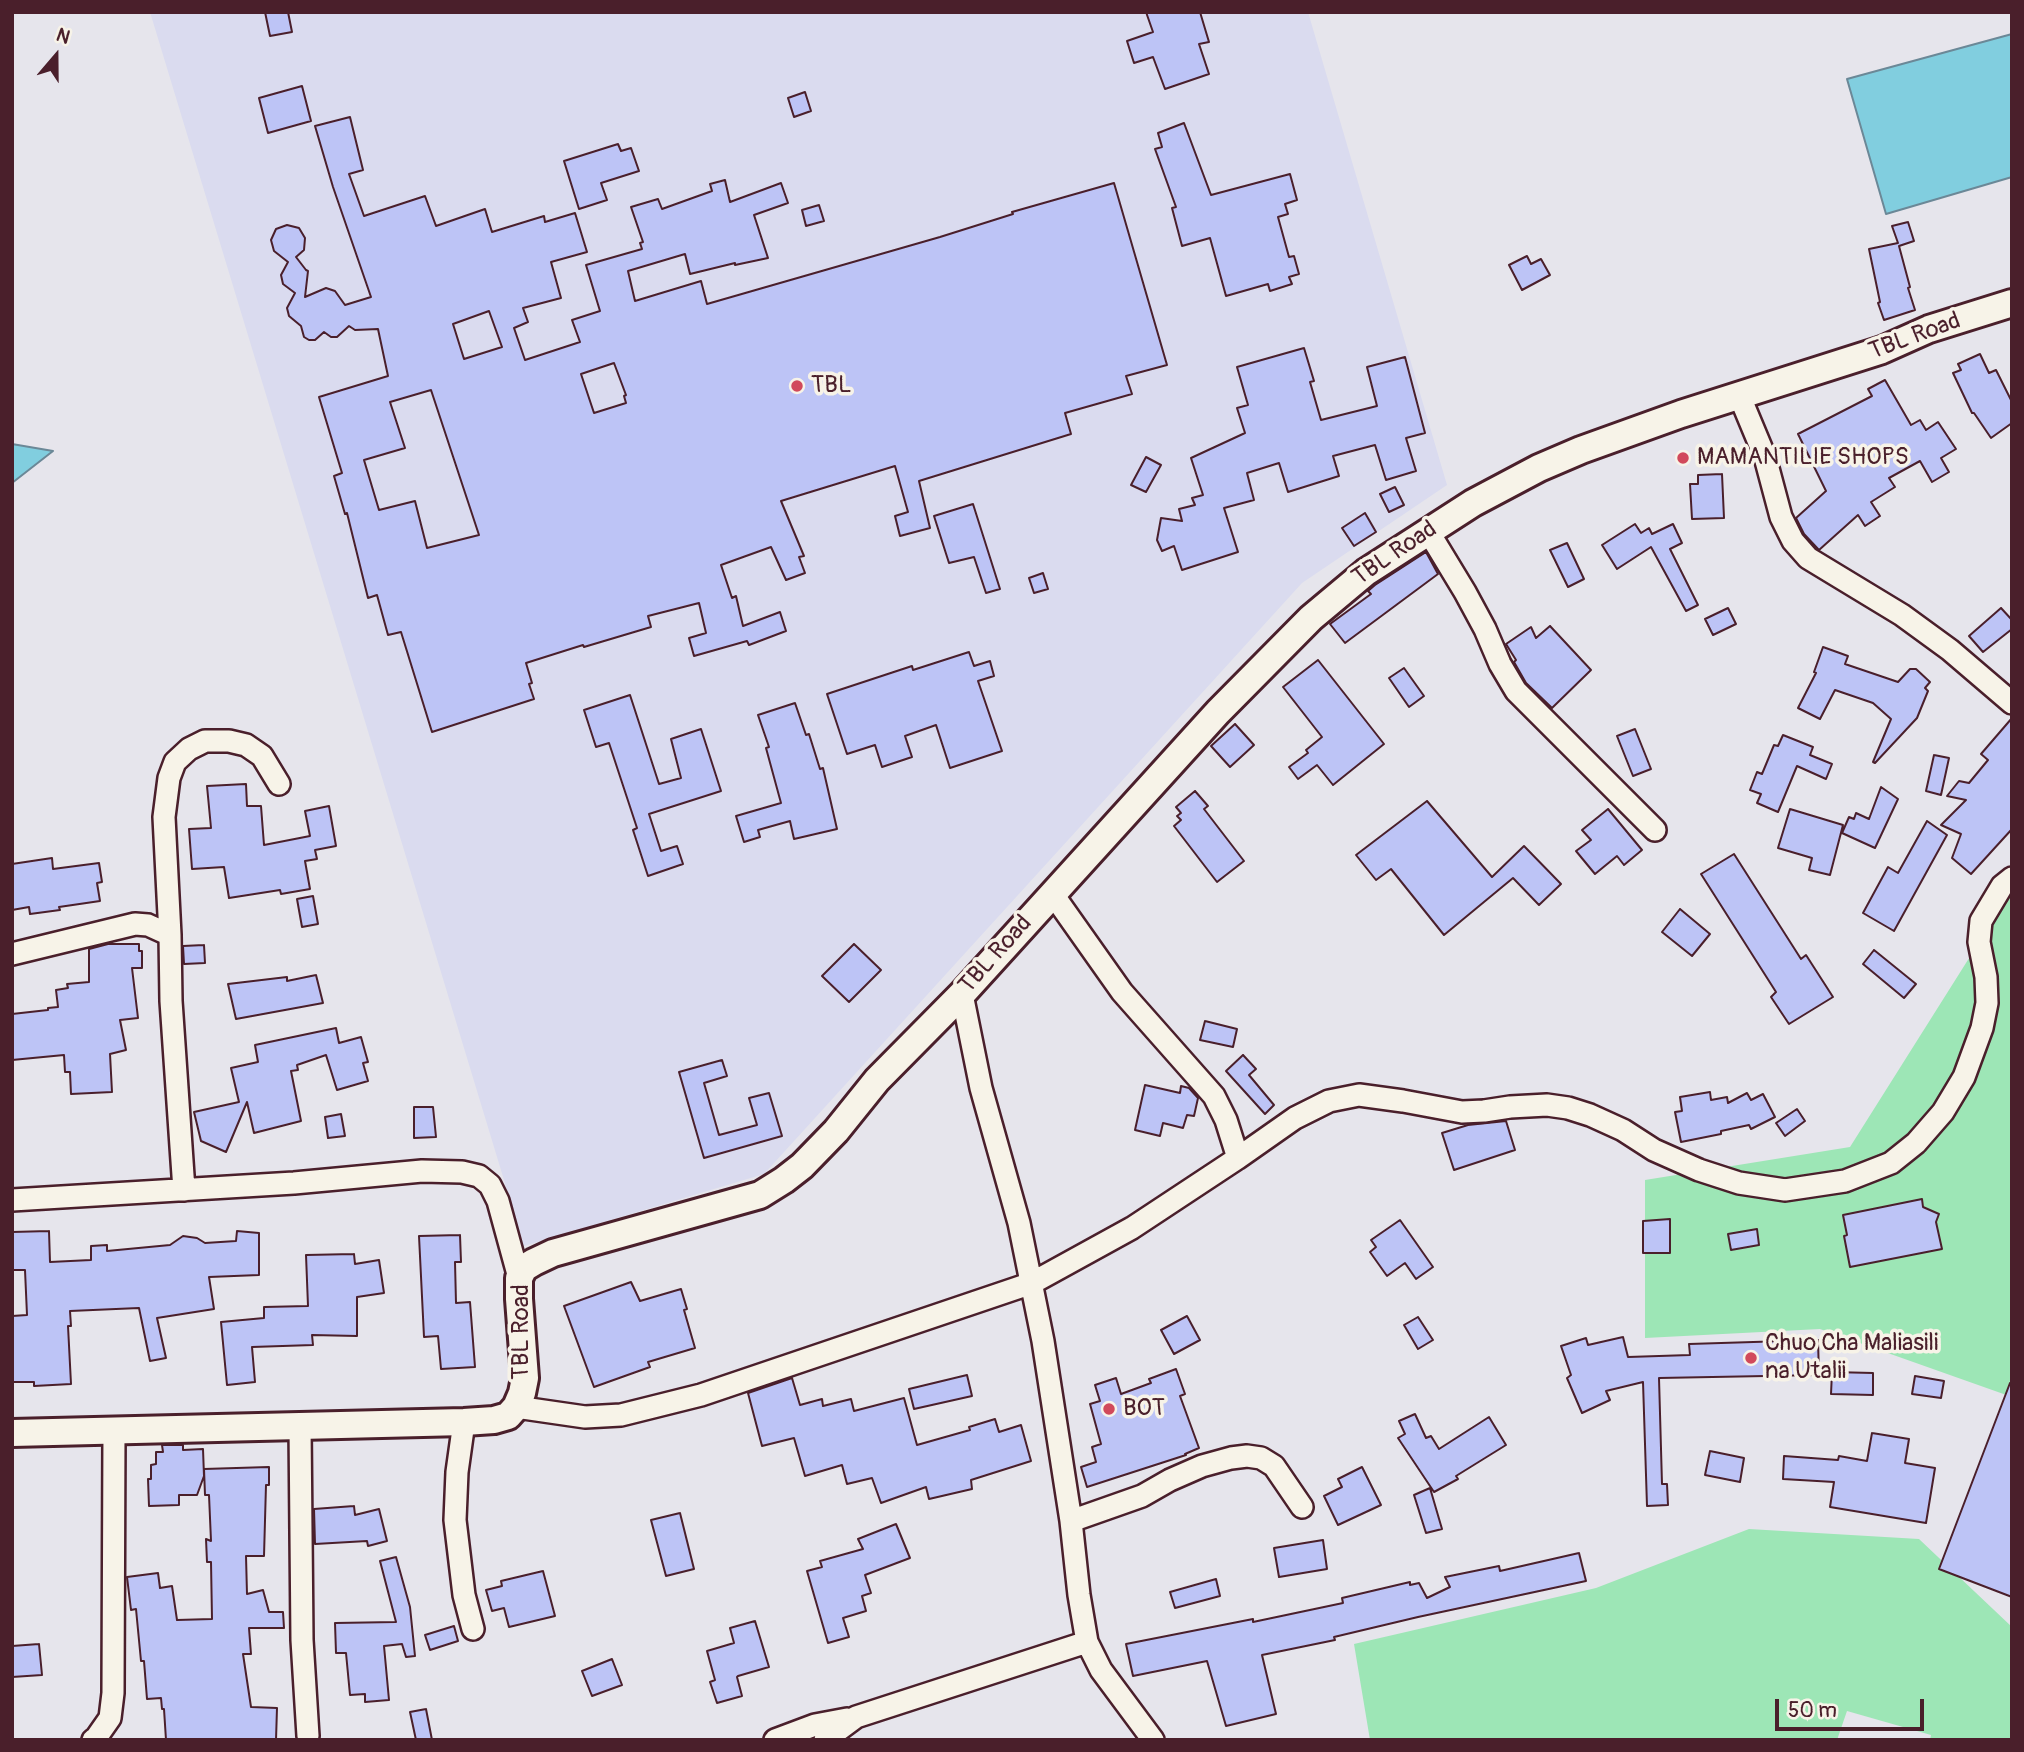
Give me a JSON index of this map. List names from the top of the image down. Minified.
{"streets":{"street":["TBL Road"]},"places":["TBL","MAMANTILIE SHOPS","Chuo Cha Maliasili na Utalii","BOT"],"scale_bar":"50 m","north":"top"}
